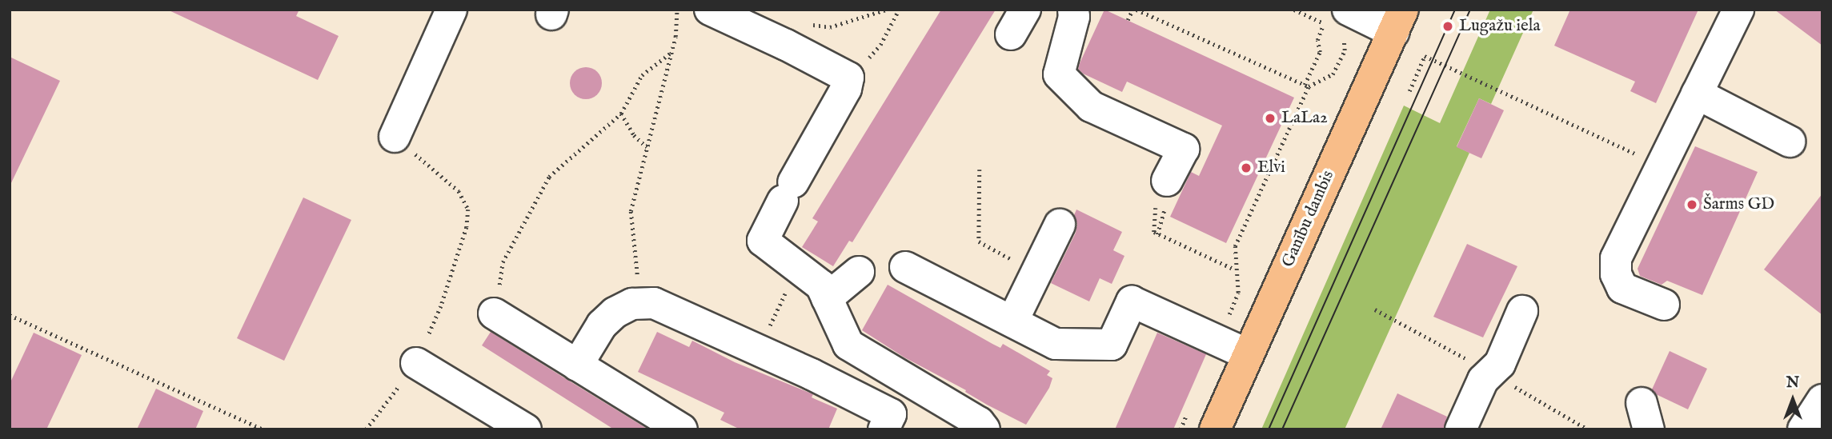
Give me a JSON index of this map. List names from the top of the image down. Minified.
{"streets":{"main road":["Ganību dambis"]},"places":["Lugažu iela","LaLa2","Elvi","Šarms GD"],"north":"top"}
